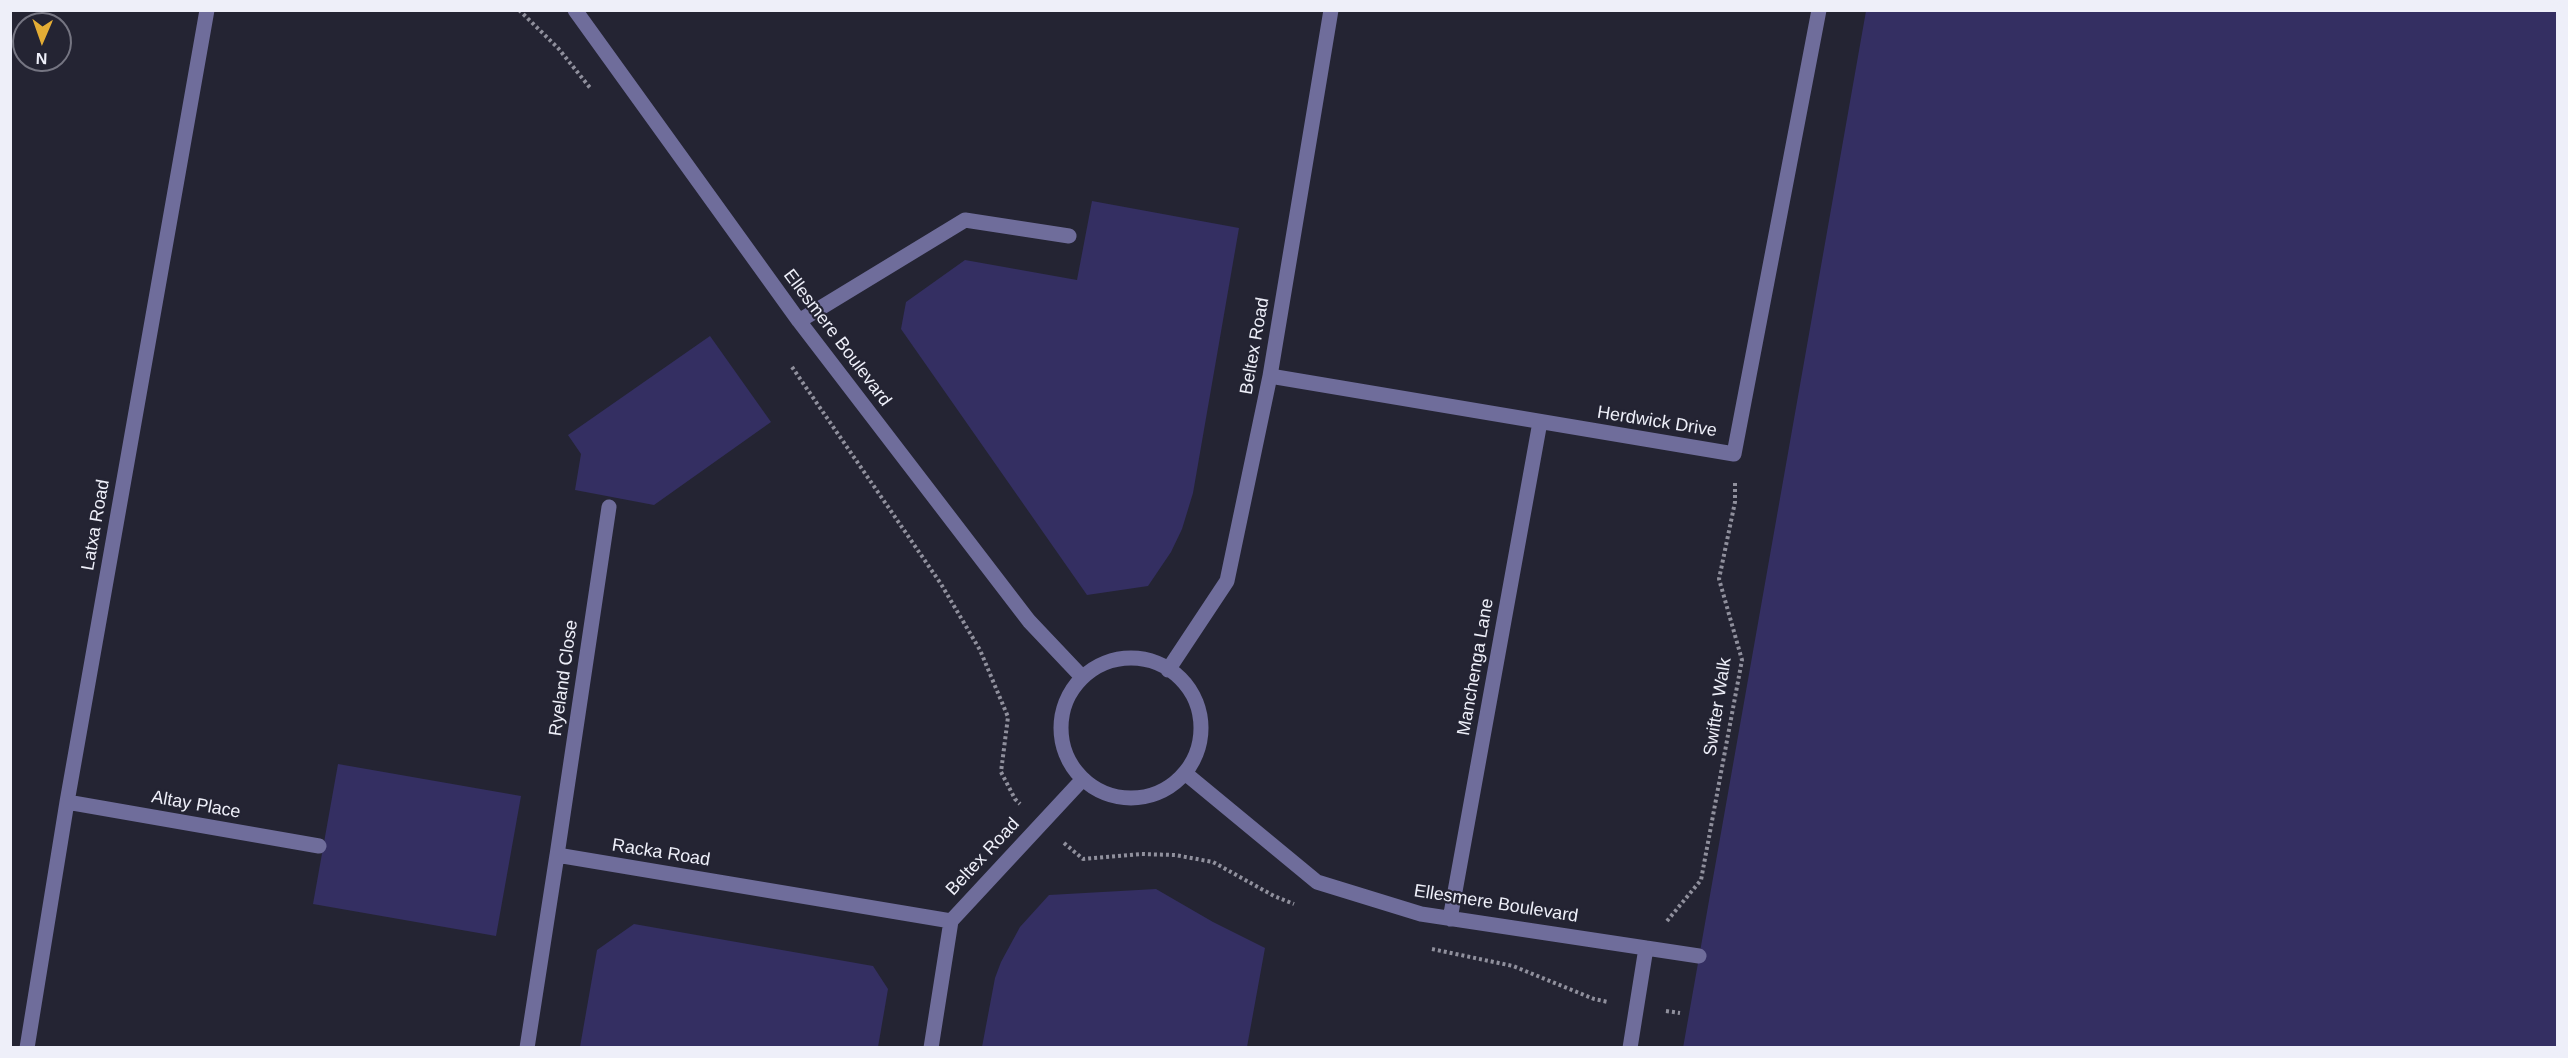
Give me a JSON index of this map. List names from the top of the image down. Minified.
{"streets":{"street":["Ellesmere Boulevard","Beltex Road","Herdwick Drive","Latxa Road","Manchenga Lane","Ryeland Close","Altay Place","Racka Road"],"path":["Swifter Walk"]},"crossings":[["Ellesmere Boulevard","Beltex Road"],["Ellesmere Boulevard","Manchenga Lane"],["Ellesmere Boulevard","Swifter Walk"],["Beltex Road","Herdwick Drive"],["Beltex Road","Racka Road"],["Herdwick Drive","Manchenga Lane"],["Herdwick Drive","Swifter Walk"],["Latxa Road","Altay Place"],["Ryeland Close","Racka Road"]],"north":"bottom"}
